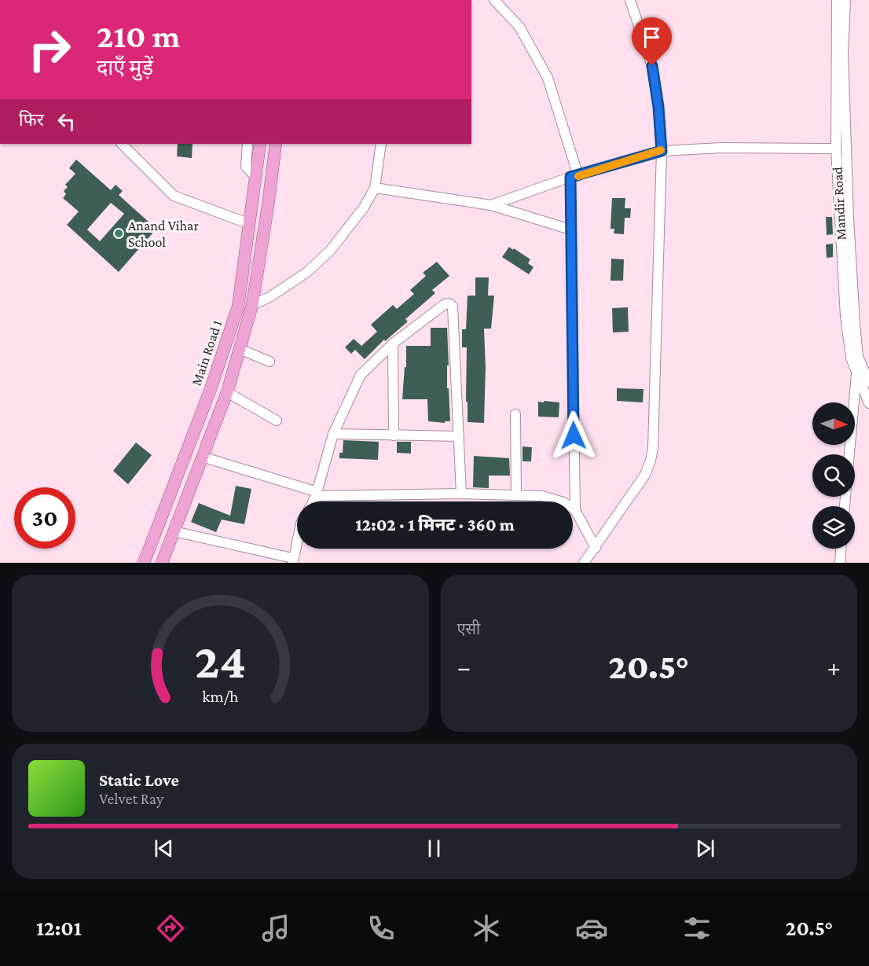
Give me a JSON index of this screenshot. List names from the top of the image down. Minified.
{"streets":{"main road":["Main Road 1"],"street":["Mandir Road"]},"places":["Anand Vihar School"],"north":"right","page":{"turn":["210 m","दाएँ मुड़ें"],"then":"फिर","limit":"30","trip":"12:02 · 1 मिनट · 360 m","tile":"एसी","heat":["−","20.5°","+"],"song":["Static Love","Velvet Ray"],"tabs":["12:01","20.5°"],"gauge":["24","km/h"]}}
